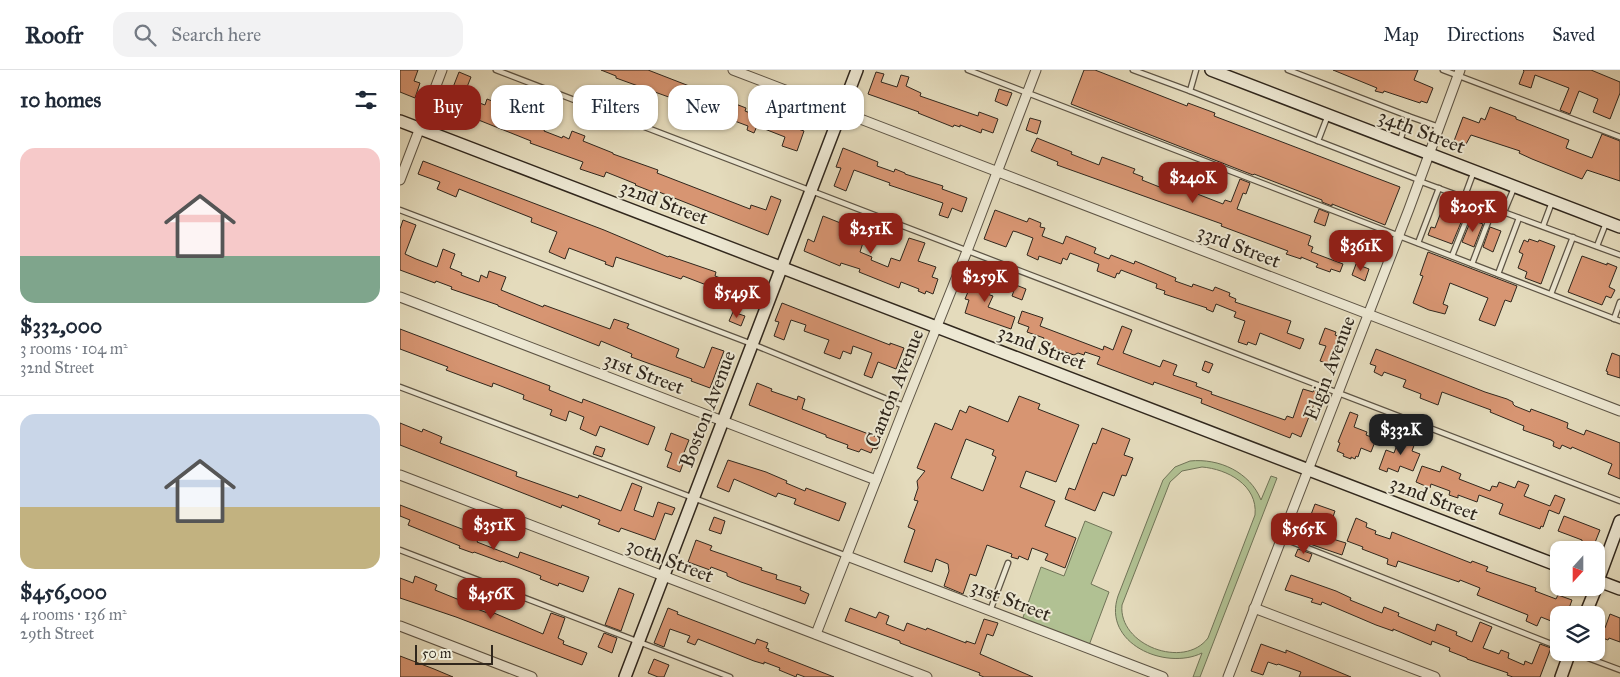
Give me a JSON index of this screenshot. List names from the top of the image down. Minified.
{"streets":{"street":["34th Street","32nd Street","33rd Street","Elgin Avenue","31st Street","Canton Avenue","Boston Avenue","30th Street"]},"crossings":[["34th Street","Elgin Avenue"],["32nd Street","Elgin Avenue"],["32nd Street","Canton Avenue"],["32nd Street","Boston Avenue"],["33rd Street","Elgin Avenue"],["33rd Street","Canton Avenue"],["31st Street","Canton Avenue"],["31st Street","Boston Avenue"],["Canton Avenue","30th Street"],["Boston Avenue","30th Street"]],"scale_bar":"50 m","north":"bottom","page":{"header":"Roofr","search":"Search here","nav":["Map","Directions","Saved"],"heading":"10 homes","chip":["Buy","Rent","Filters","New","Apartment"],"list":[{"name":"$332,000","note":"3 rooms · 104 m² · 32nd Street"},{"name":"$456,000","note":"4 rooms · 136 m² · 29th Street"}],"price":["$240K","$205K","$251K","$361K","$259K","$549K","$332K","$351K","$565K","$456K"],"scale":"50 m"}}
